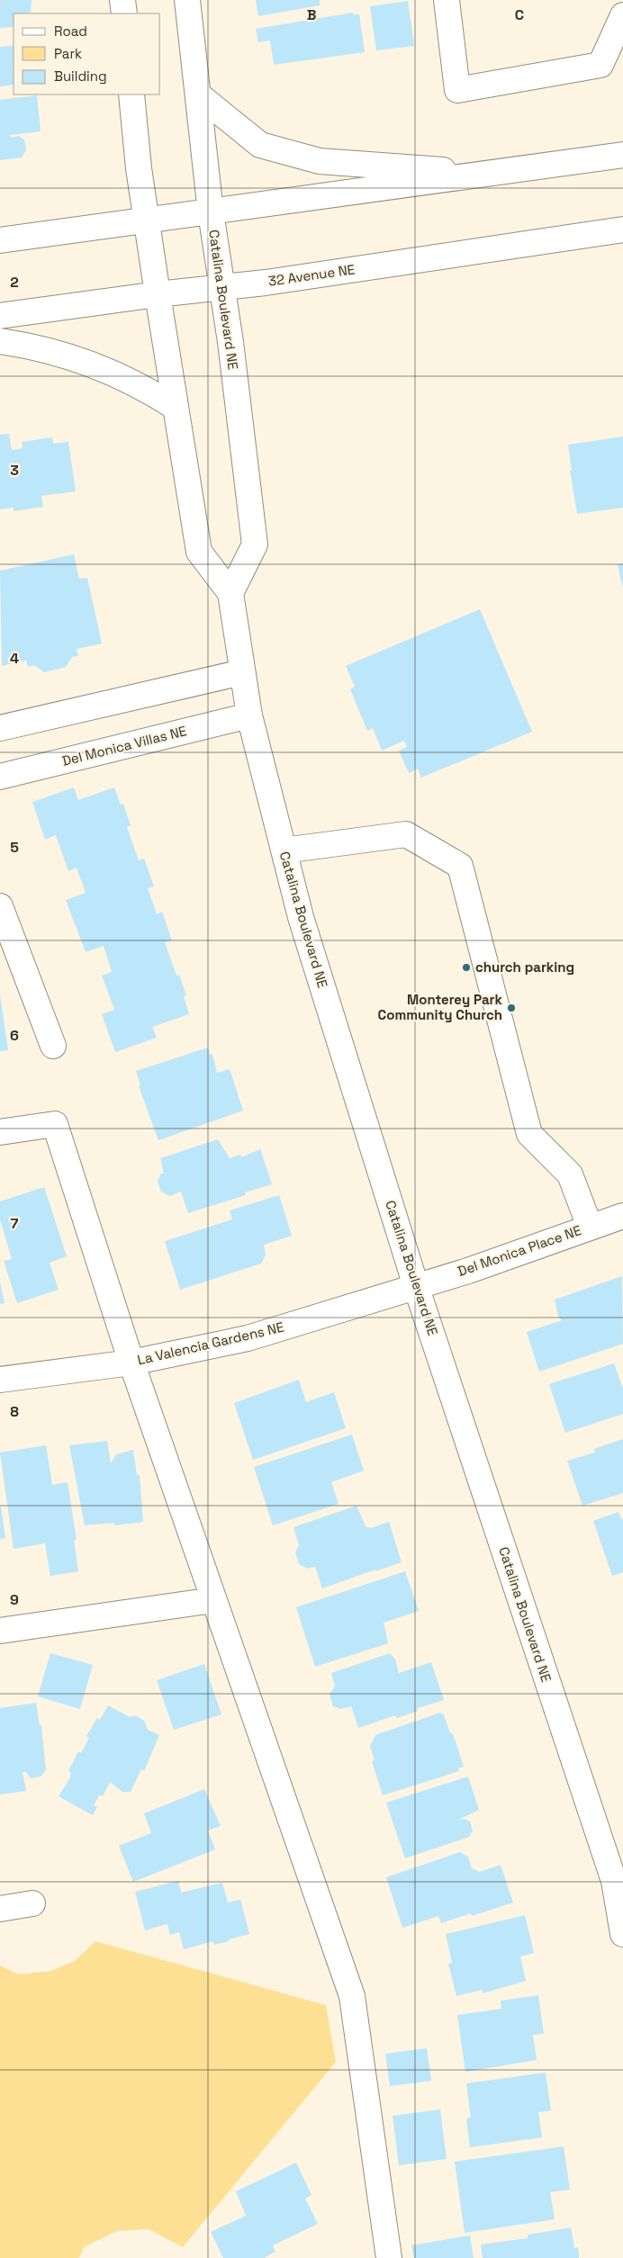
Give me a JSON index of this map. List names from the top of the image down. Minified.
{"streets":{"street":["32 Avenue NE","Catalina Boulevard NE","Del Monica Villas NE","Del Monica Place NE","La Valencia Gardens NE"]},"crossings":[["32 Avenue NE","Catalina Boulevard NE"],["Catalina Boulevard NE","Del Monica Villas NE"],["Catalina Boulevard NE","Del Monica Place NE"],["Catalina Boulevard NE","La Valencia Gardens NE"],["Del Monica Place NE","La Valencia Gardens NE"]],"places":["church parking","Monterey Park Community Church"],"legend":["Road","Park","Building"],"grid":{"columns":["B","C"],"rows":["2","3","4","5","6","7","8","9"]}}
